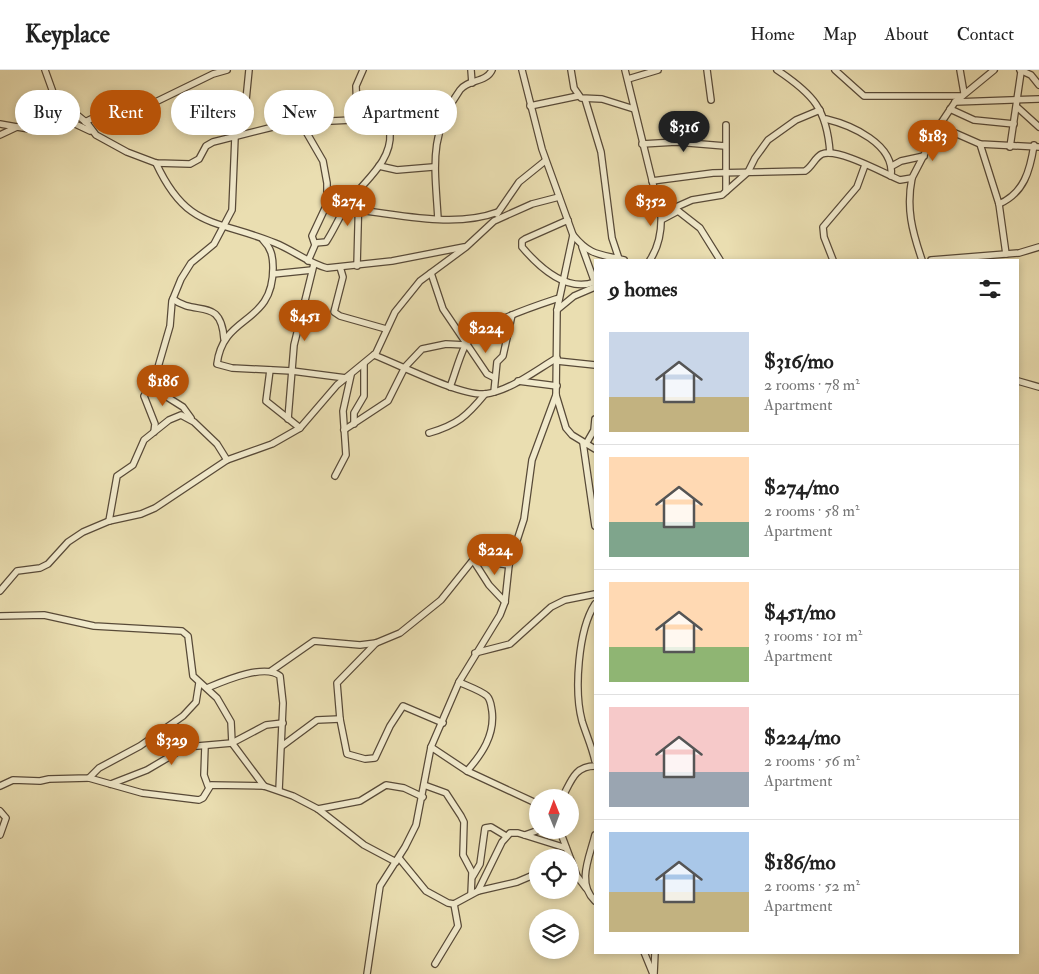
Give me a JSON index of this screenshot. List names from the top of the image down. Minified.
{"north":"top","page":{"header":"Keyplace","nav":["Home","Map","About","Contact"],"chip":["Buy","Rent","Filters","New","Apartment"],"price":["$316","$183","$274","$352","$451","$224","$186","$224","$329"],"heading":"9 homes","list":[{"name":"$316/mo","note":"2 rooms · 78 m² · Apartment"},{"name":"$274/mo","note":"2 rooms · 58 m² · Apartment"},{"name":"$451/mo","note":"3 rooms · 101 m² · Apartment"},{"name":"$224/mo","note":"2 rooms · 56 m² · Apartment"},{"name":"$186/mo","note":"2 rooms · 52 m² · Apartment"}]}}
